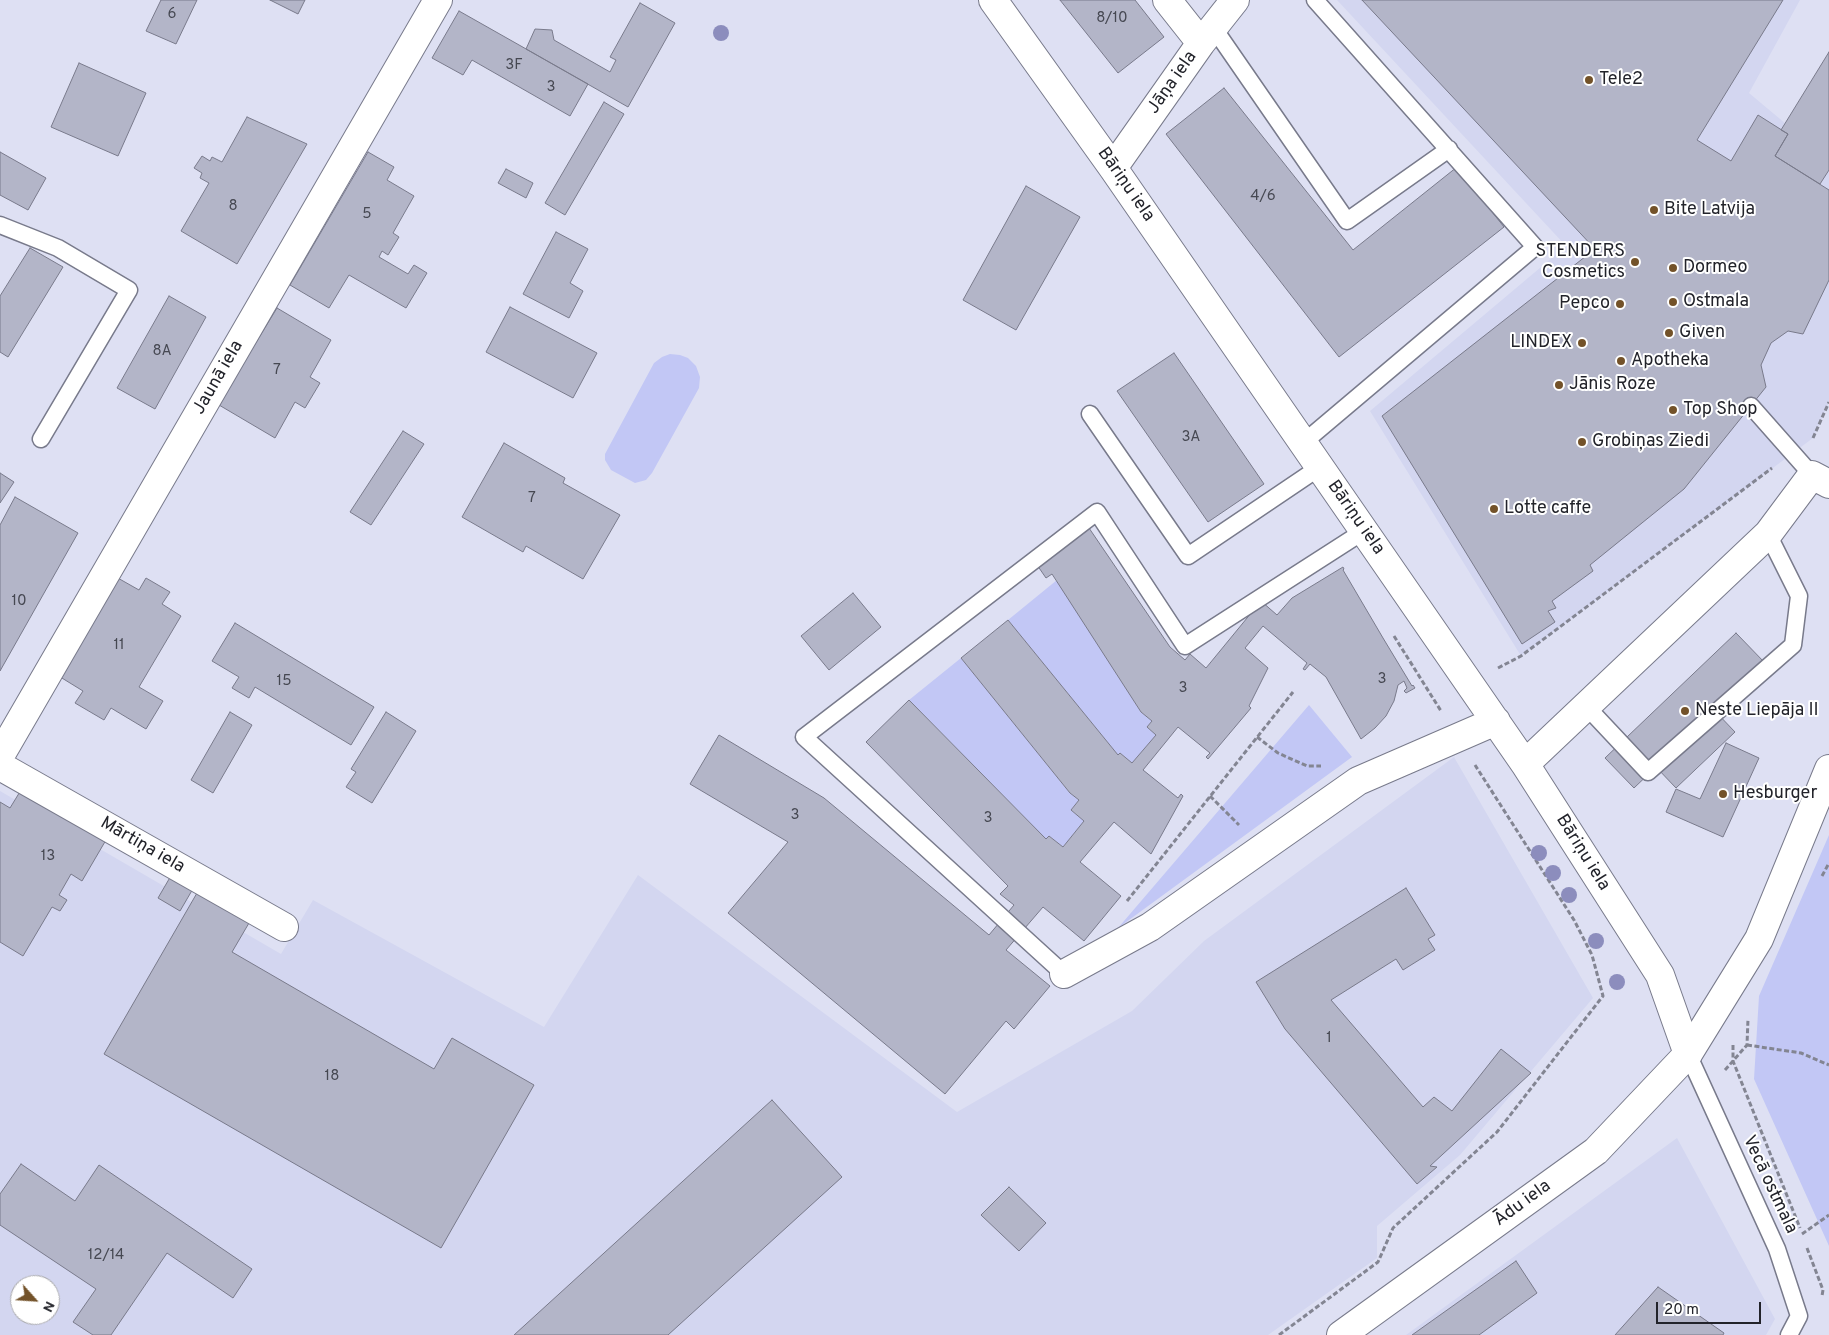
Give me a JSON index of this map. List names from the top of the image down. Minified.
{"streets":{"street":["Jāņa iela","Bāriņu iela","Jaunā iela","Mārtiņa iela","Ādu iela"],"lane":["Vecā ostmala"]},"crossings":[["Jāņa iela","Bāriņu iela"],["Bāriņu iela","Vecā ostmala"],["Bāriņu iela","Ādu iela"],["Vecā ostmala","Ādu iela"]],"places":["Tele2","Bite Latvija","STENDERS Cosmetics","Dormeo","Ostmala","Pepco","Given","LINDEX","Apotheka","Jānis Roze","Top Shop","Grobiņas Ziedi","Lotte caffe","Neste Liepāja II","Hesburger"],"house_numbers":["6","8/10","3F","3","4/6","8","5","8A","7","3A","7","10","11","3","15","3","3","3","13","1","18","12/14"],"scale_bar":"20 m","north":"bottom right"}
